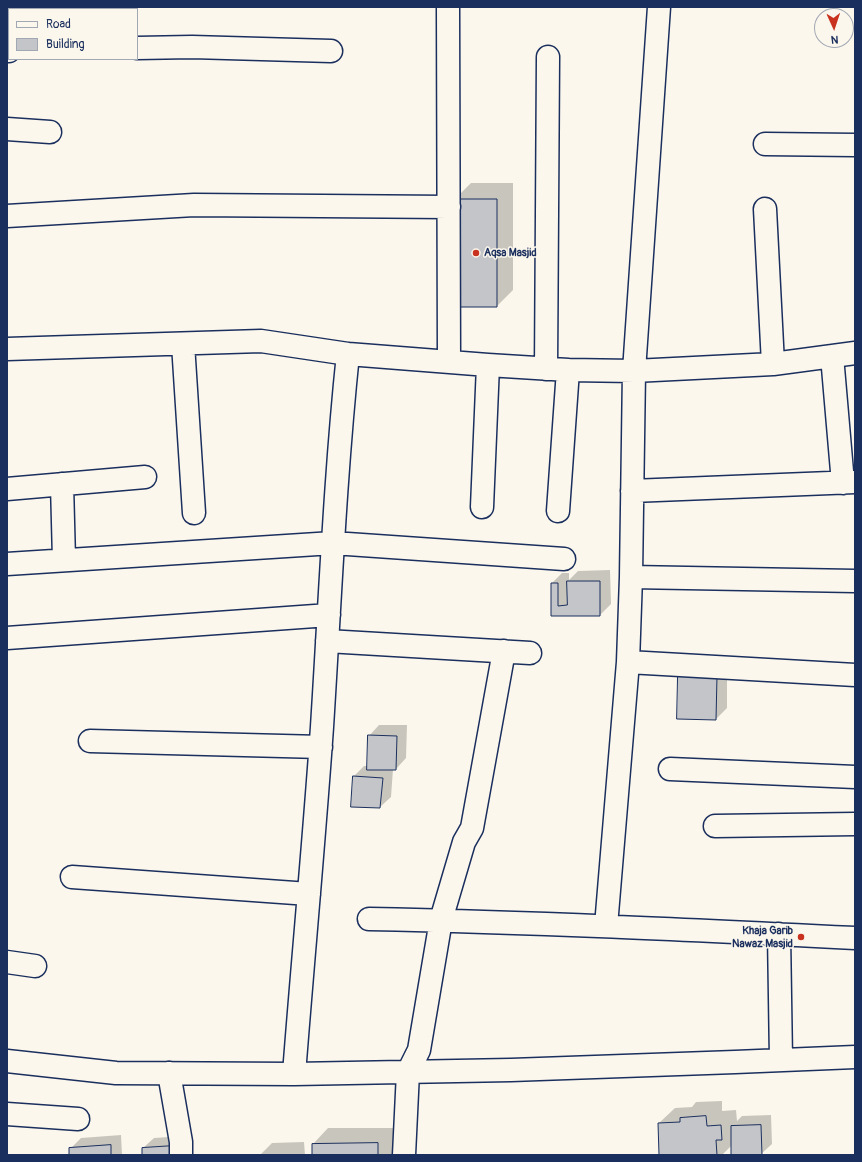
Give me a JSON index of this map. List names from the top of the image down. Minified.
{"places":["Aqsa Masjid","Khaja Garib Nawaz Masjid"],"legend":["Road","Building"],"north":"bottom"}
